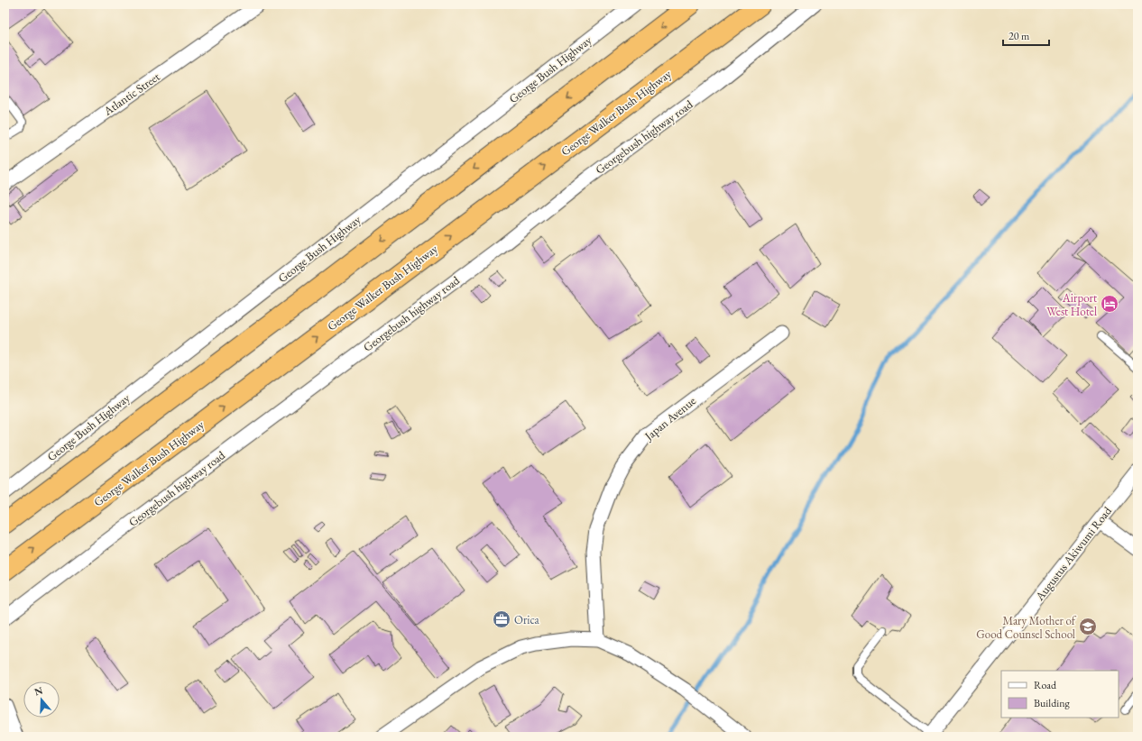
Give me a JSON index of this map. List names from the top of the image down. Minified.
{"streets":{"highway":["George Walker Bush Highway"],"street":["George Bush Highway","Atlantic Street","Georgebush highway road","Japan Avenue","Augustus Akiwumi Road"]},"places":{"hotel":["Airport West Hotel"],"office":["Orica"],"school or university":["Mary Mother of Good Counsel School"]},"legend":["Road","Building"],"scale_bar":"20 m","north":"top"}
